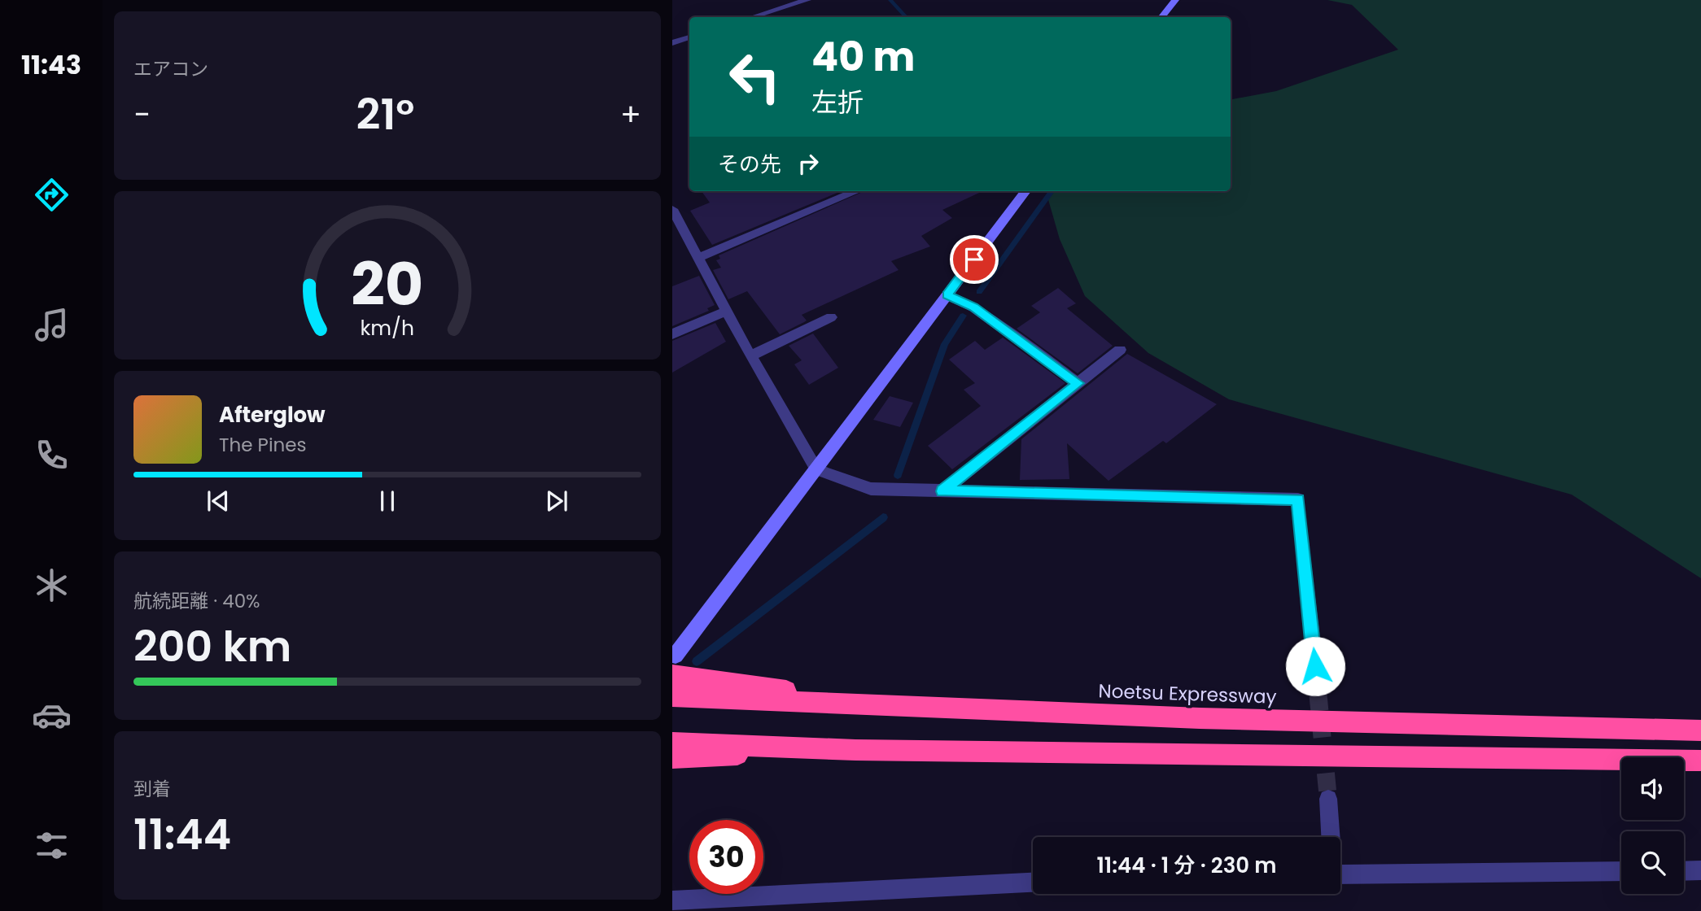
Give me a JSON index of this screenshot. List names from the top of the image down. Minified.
{"streets":{"highway":["Noetsu Expressway"]},"page":{"tabs":"11:43","tile":["エアコン",["航続距離 · 40%","200 km"],["到着","11:44"]],"turn":["40 m","左折"],"heat":["−","21°","+"],"then":"その先","song":["Afterglow","The Pines"],"limit":"30","trip":"11:44 · 1 分 · 230 m","gauge":["20","km/h"]}}
